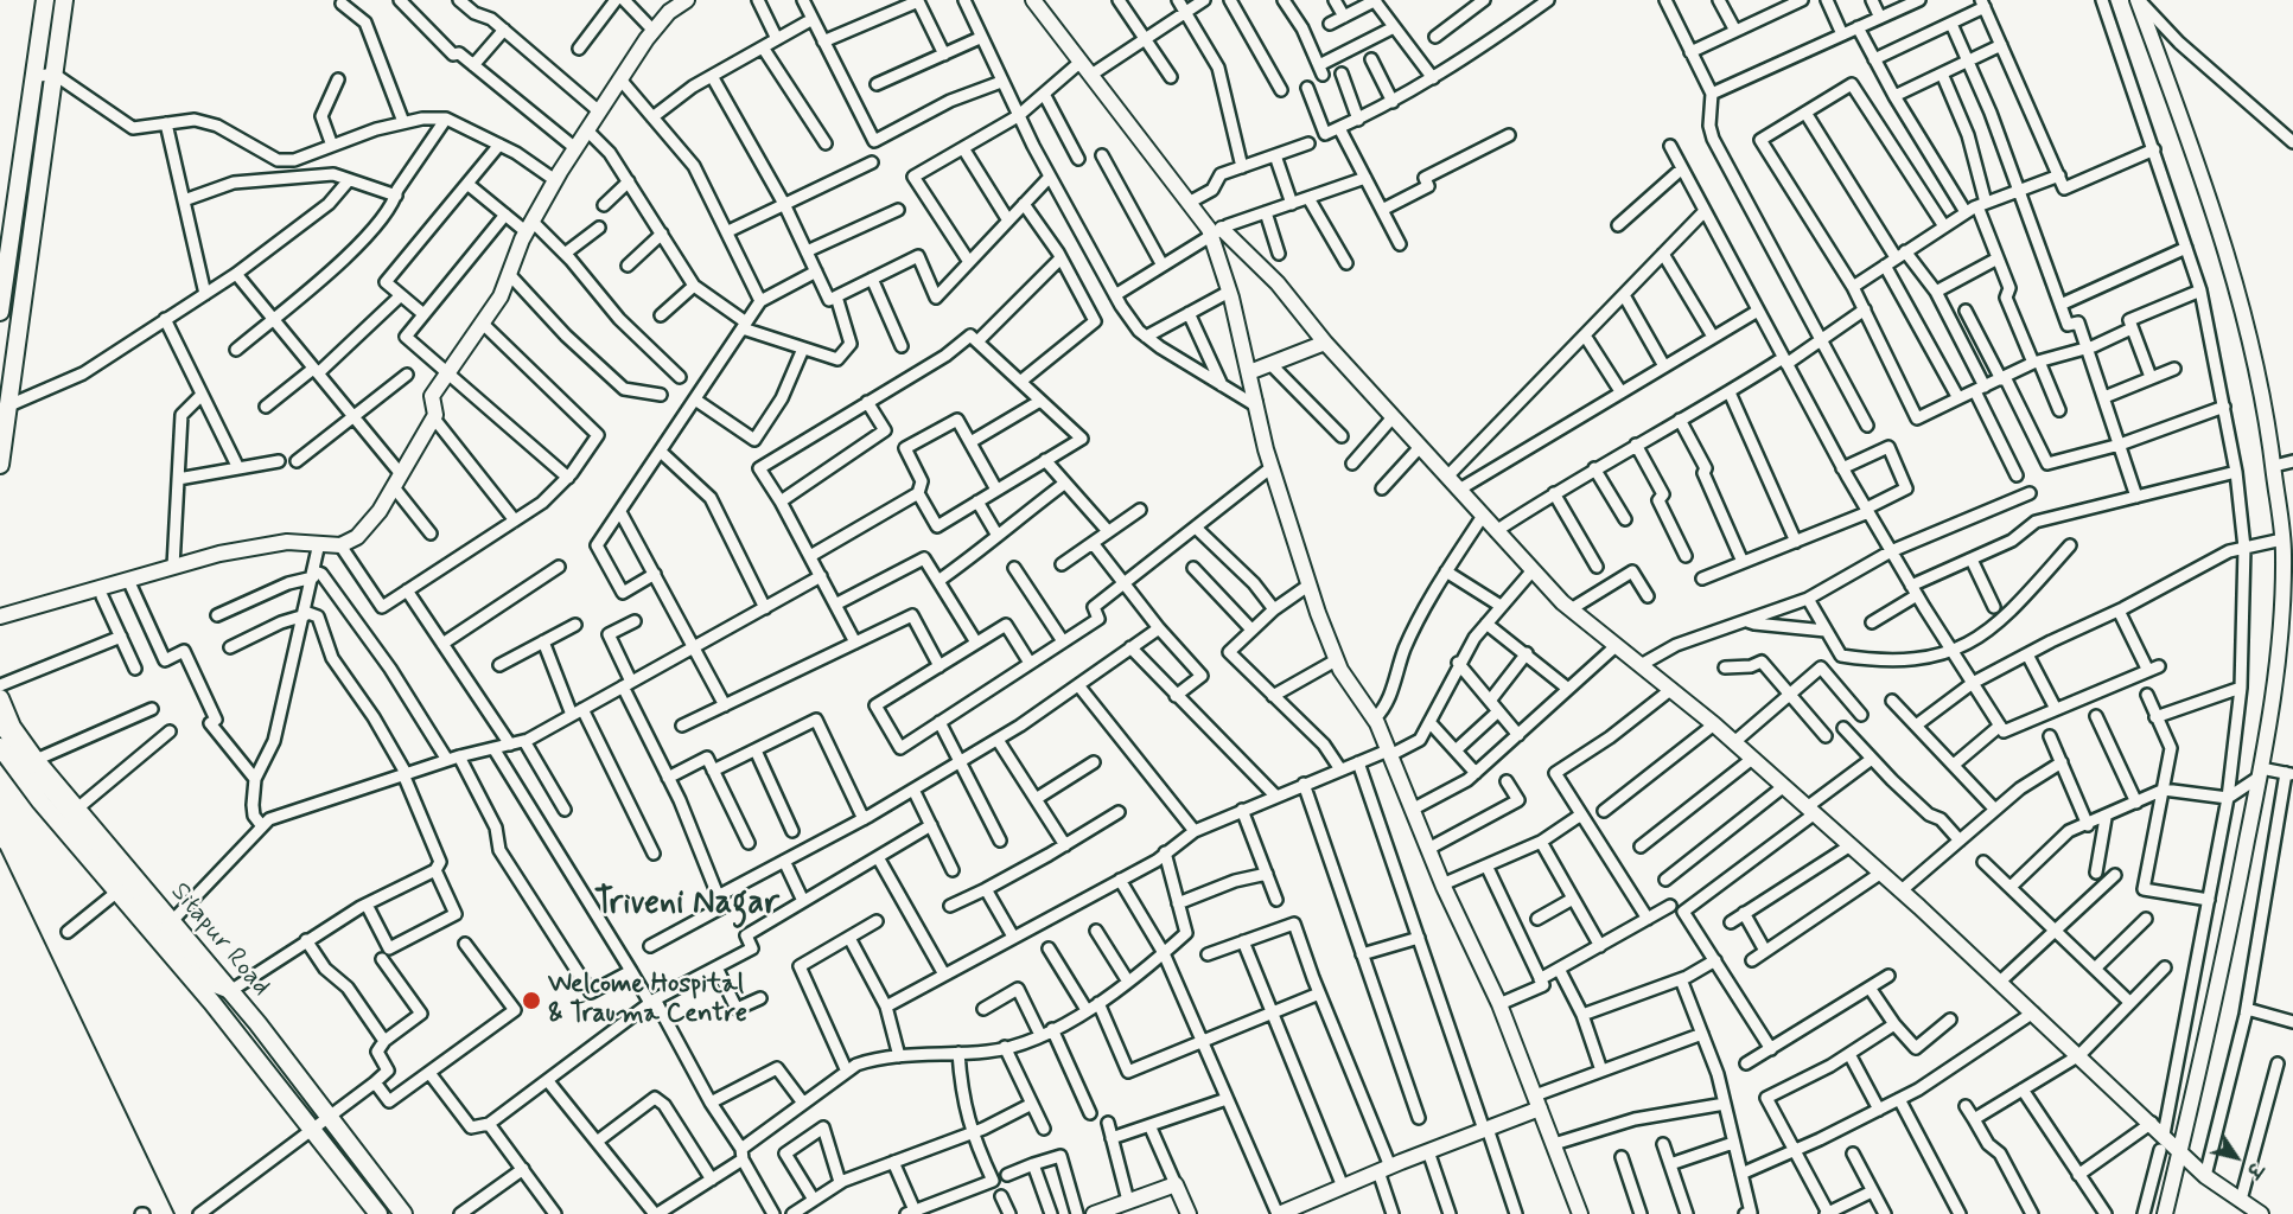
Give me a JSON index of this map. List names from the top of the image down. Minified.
{"streets":{"main road":["Sitapur Road"]},"districts":["Triveni Nagar"],"places":["Welcome Hospital & Trauma Centre"],"north":"bottom right"}
